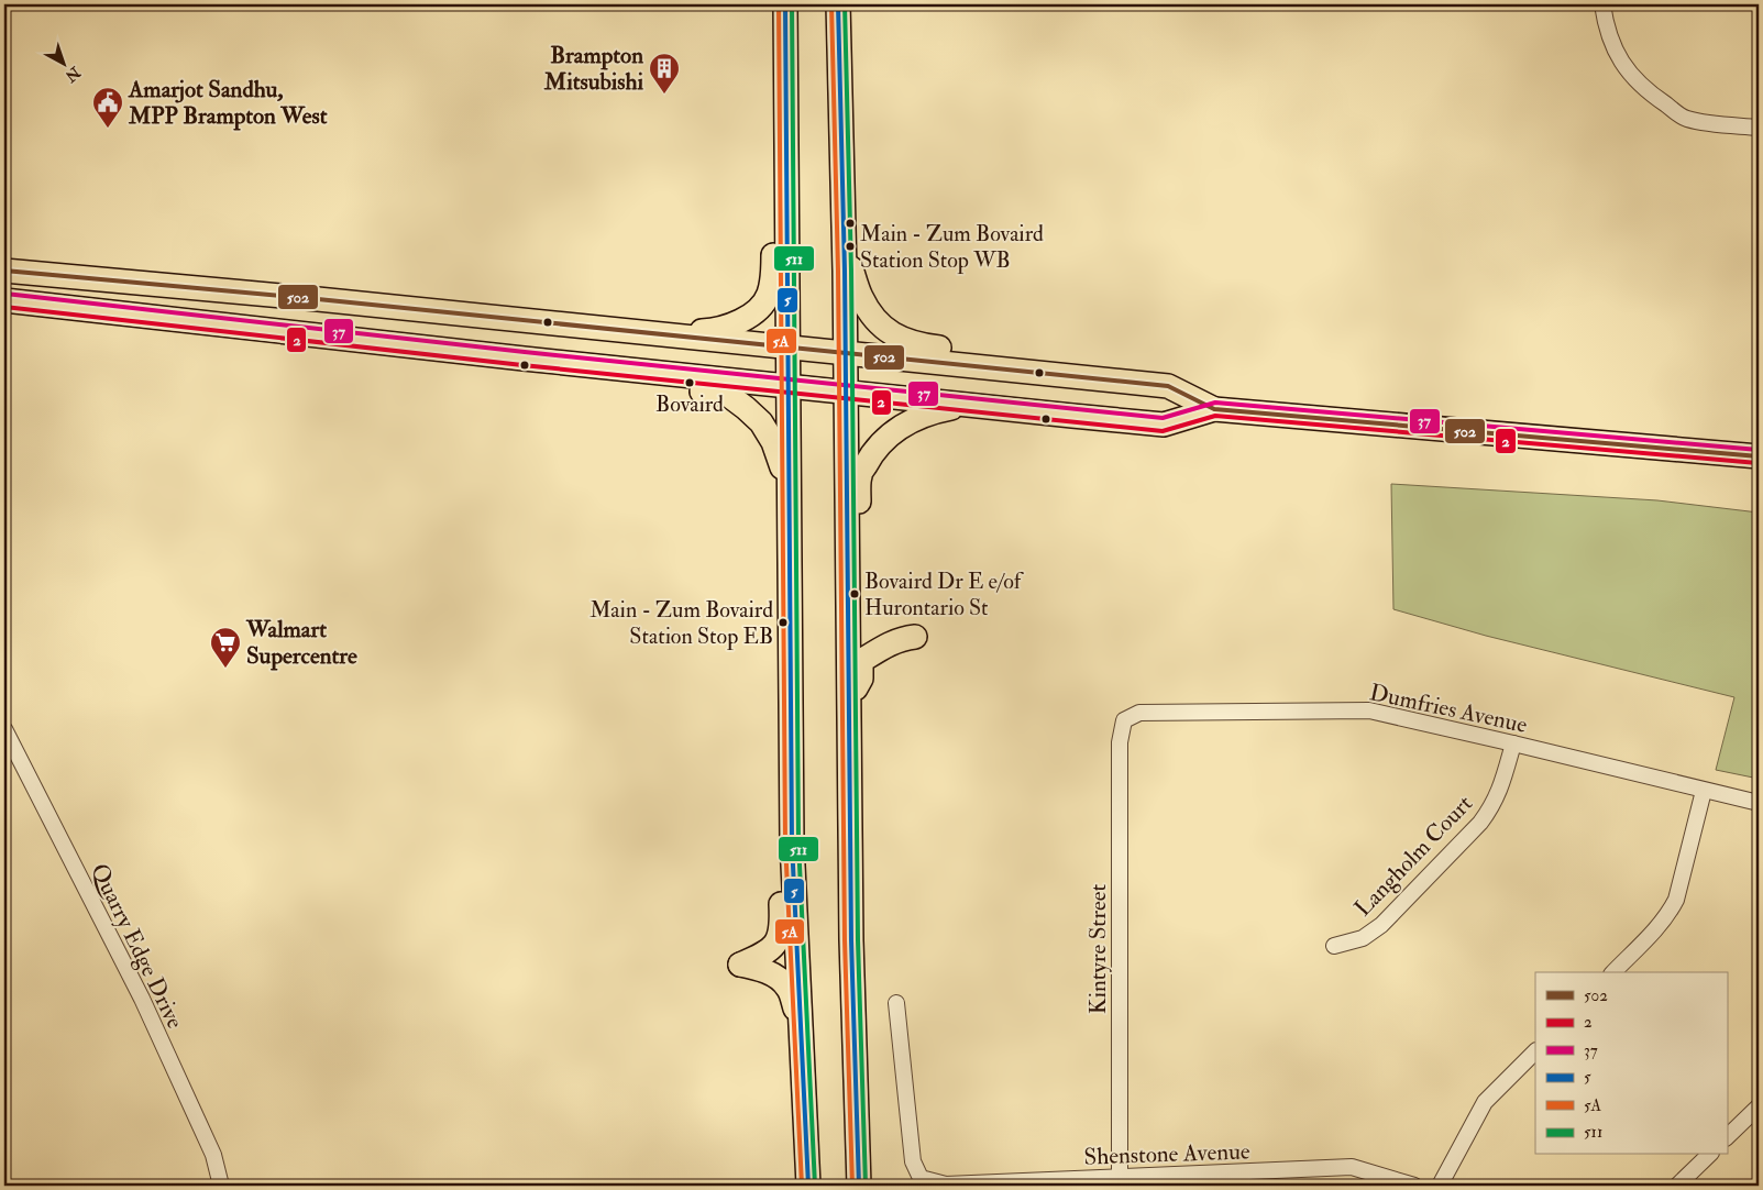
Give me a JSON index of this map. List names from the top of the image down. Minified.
{"streets":{"street":["Dumfries Avenue","Langholm Court","Quarry Edge Drive","Kintyre Street","Shenstone Avenue"]},"crossings":[["Dumfries Avenue","Langholm Court"],["Dumfries Avenue","Kintyre Street"],["Kintyre Street","Shenstone Avenue"]],"places":{"building":["Brampton Mitsubishi"],"public building":["Amarjot Sandhu, MPP Brampton West"],"other":["Main - Zum Bovaird Station Stop WB","Bovaird","Bovaird Dr E e/of Hurontario St","Main - Zum Bovaird Station Stop EB"],"supermarket":["Walmart Supercentre"]},"lines":["transit line 5","transit line 5A","transit line 511","transit line 502","transit line 37","transit line 2"],"legend":["502","2","37","5","5A","511"],"north":"bottom right"}
